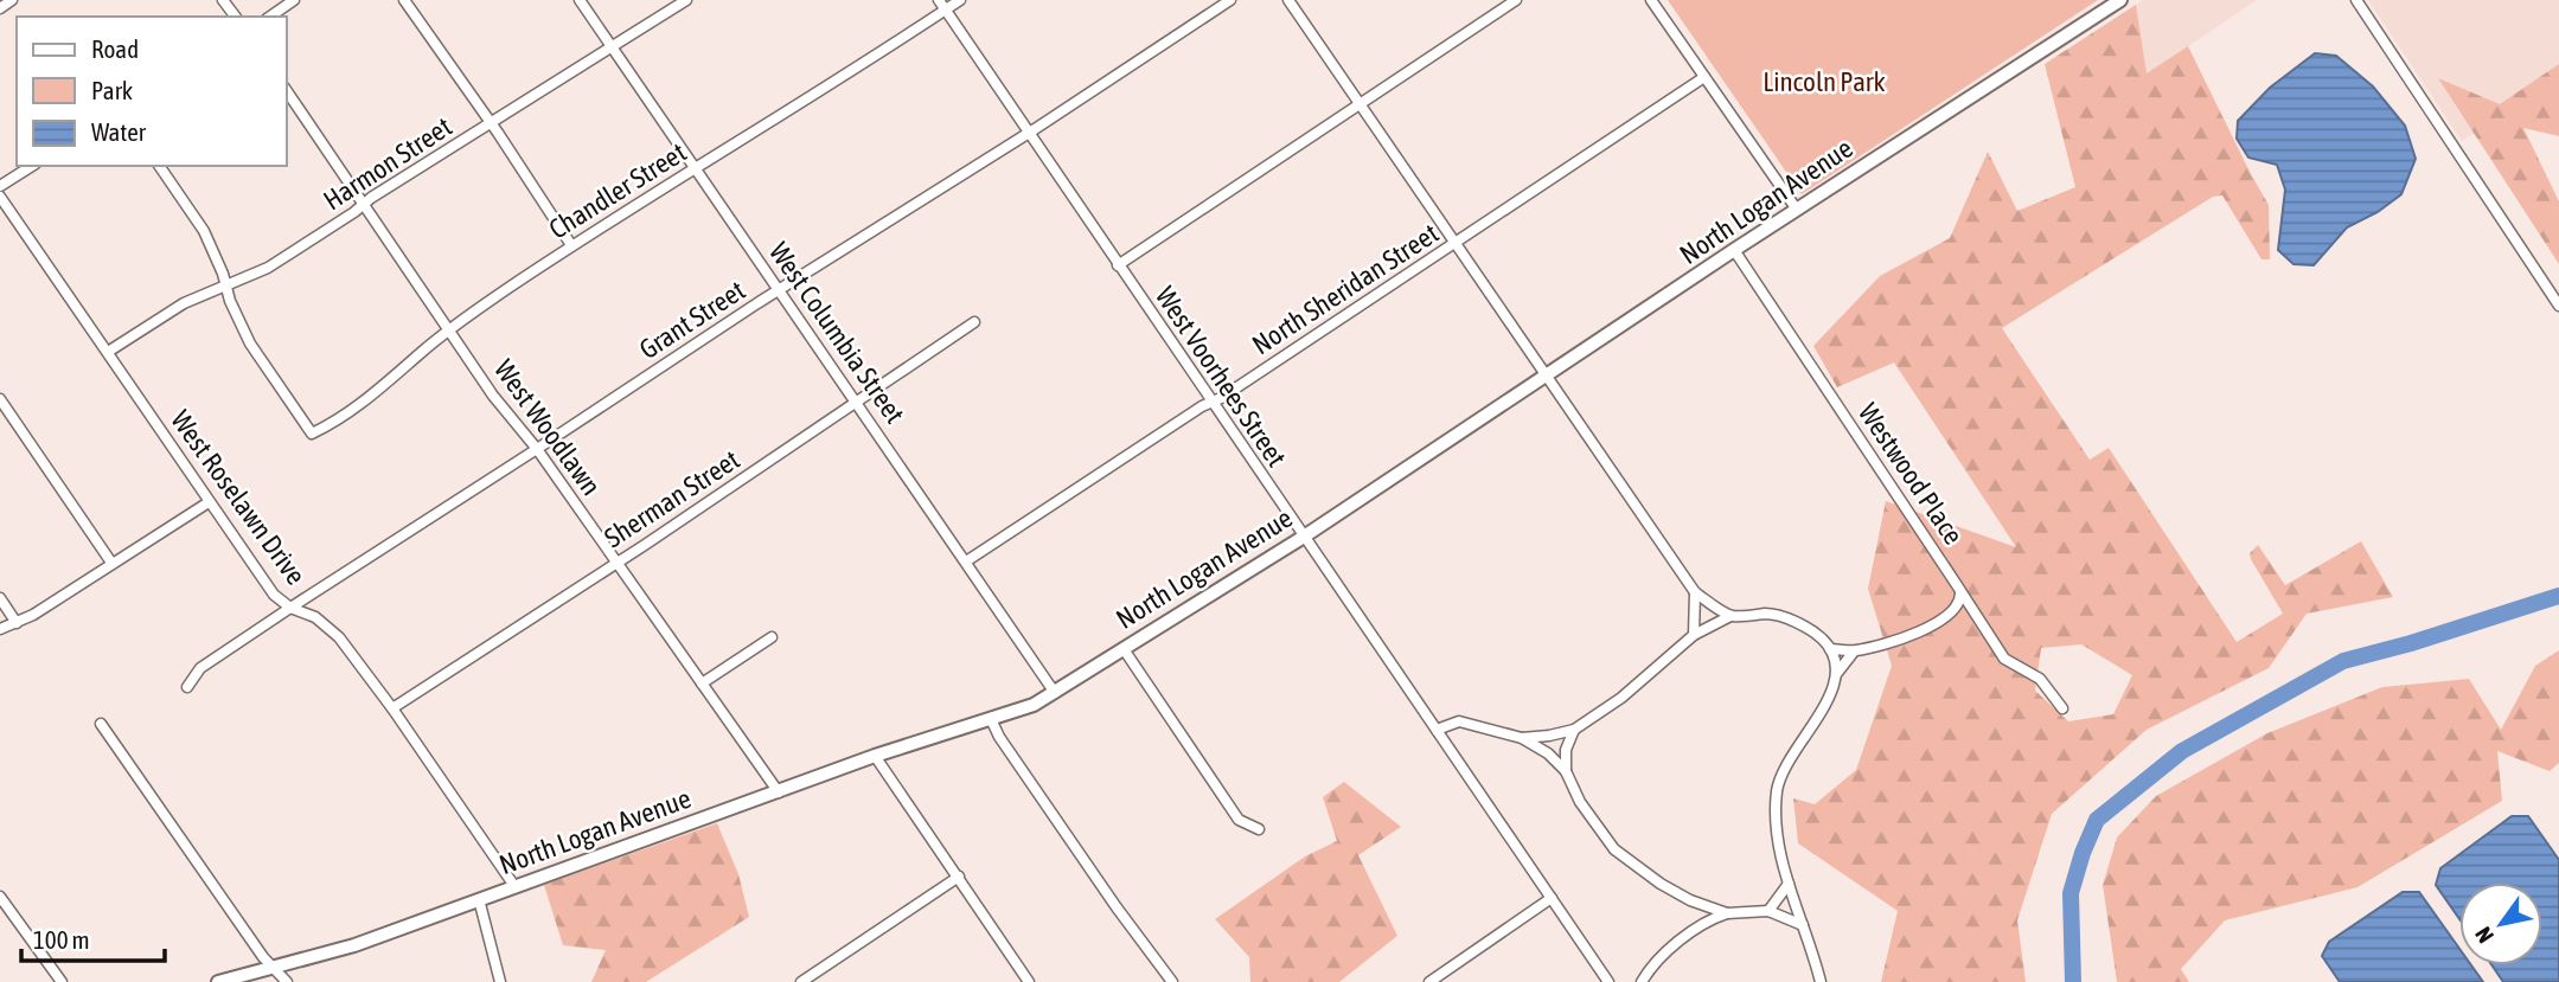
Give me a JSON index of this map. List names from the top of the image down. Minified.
{"streets":{"street":["Harmon Street","Chandler Street","North Logan Avenue","North Sheridan Street","Grant Street","West Columbia Street","West Voorhees Street","West Woodlawn","Westwood Place","West Roselawn Drive","Sherman Street"]},"crossings":[["Harmon Street","Chandler Street"],["Harmon Street","West Columbia Street"],["Harmon Street","West Woodlawn"],["Harmon Street","West Roselawn Drive"],["Chandler Street","West Columbia Street"],["Chandler Street","West Voorhees Street"],["Chandler Street","West Woodlawn"],["North Logan Avenue","West Columbia Street"],["North Logan Avenue","West Voorhees Street"],["North Logan Avenue","West Woodlawn"],["North Logan Avenue","Westwood Place"],["North Logan Avenue","West Roselawn Drive"],["North Sheridan Street","West Columbia Street"],["North Sheridan Street","West Voorhees Street"],["Grant Street","West Columbia Street"],["Grant Street","West Voorhees Street"],["Grant Street","West Woodlawn"],["Grant Street","West Roselawn Drive"],["West Columbia Street","Sherman Street"],["West Woodlawn","Sherman Street"],["West Roselawn Drive","Sherman Street"]],"parks":["Lincoln Park"],"legend":["Road","Park","Water"],"scale_bar":"100 m","north":"bottom left"}
